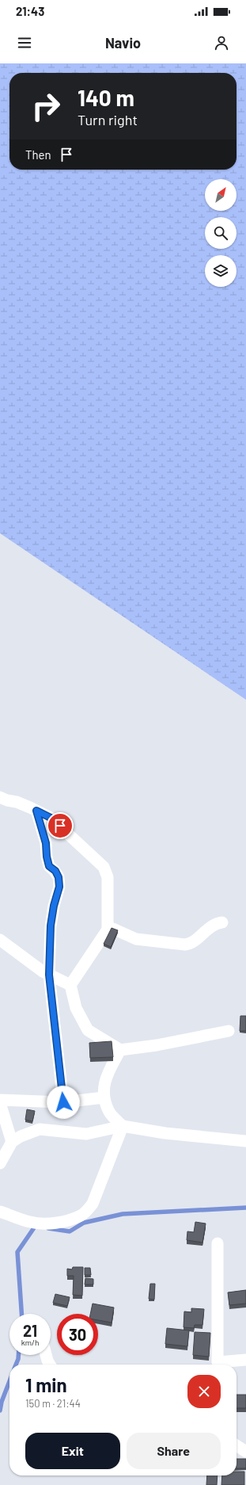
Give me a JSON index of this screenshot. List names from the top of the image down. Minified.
{"north":"top right","page":{"status":"21:43","header":"Navio","turn":["140 m","Turn right"],"then":"Then","speed":"21 km/h","limit":"30","heading":["1 min","150 m · 21:44"],"buttons":["Exit","Share"]}}
